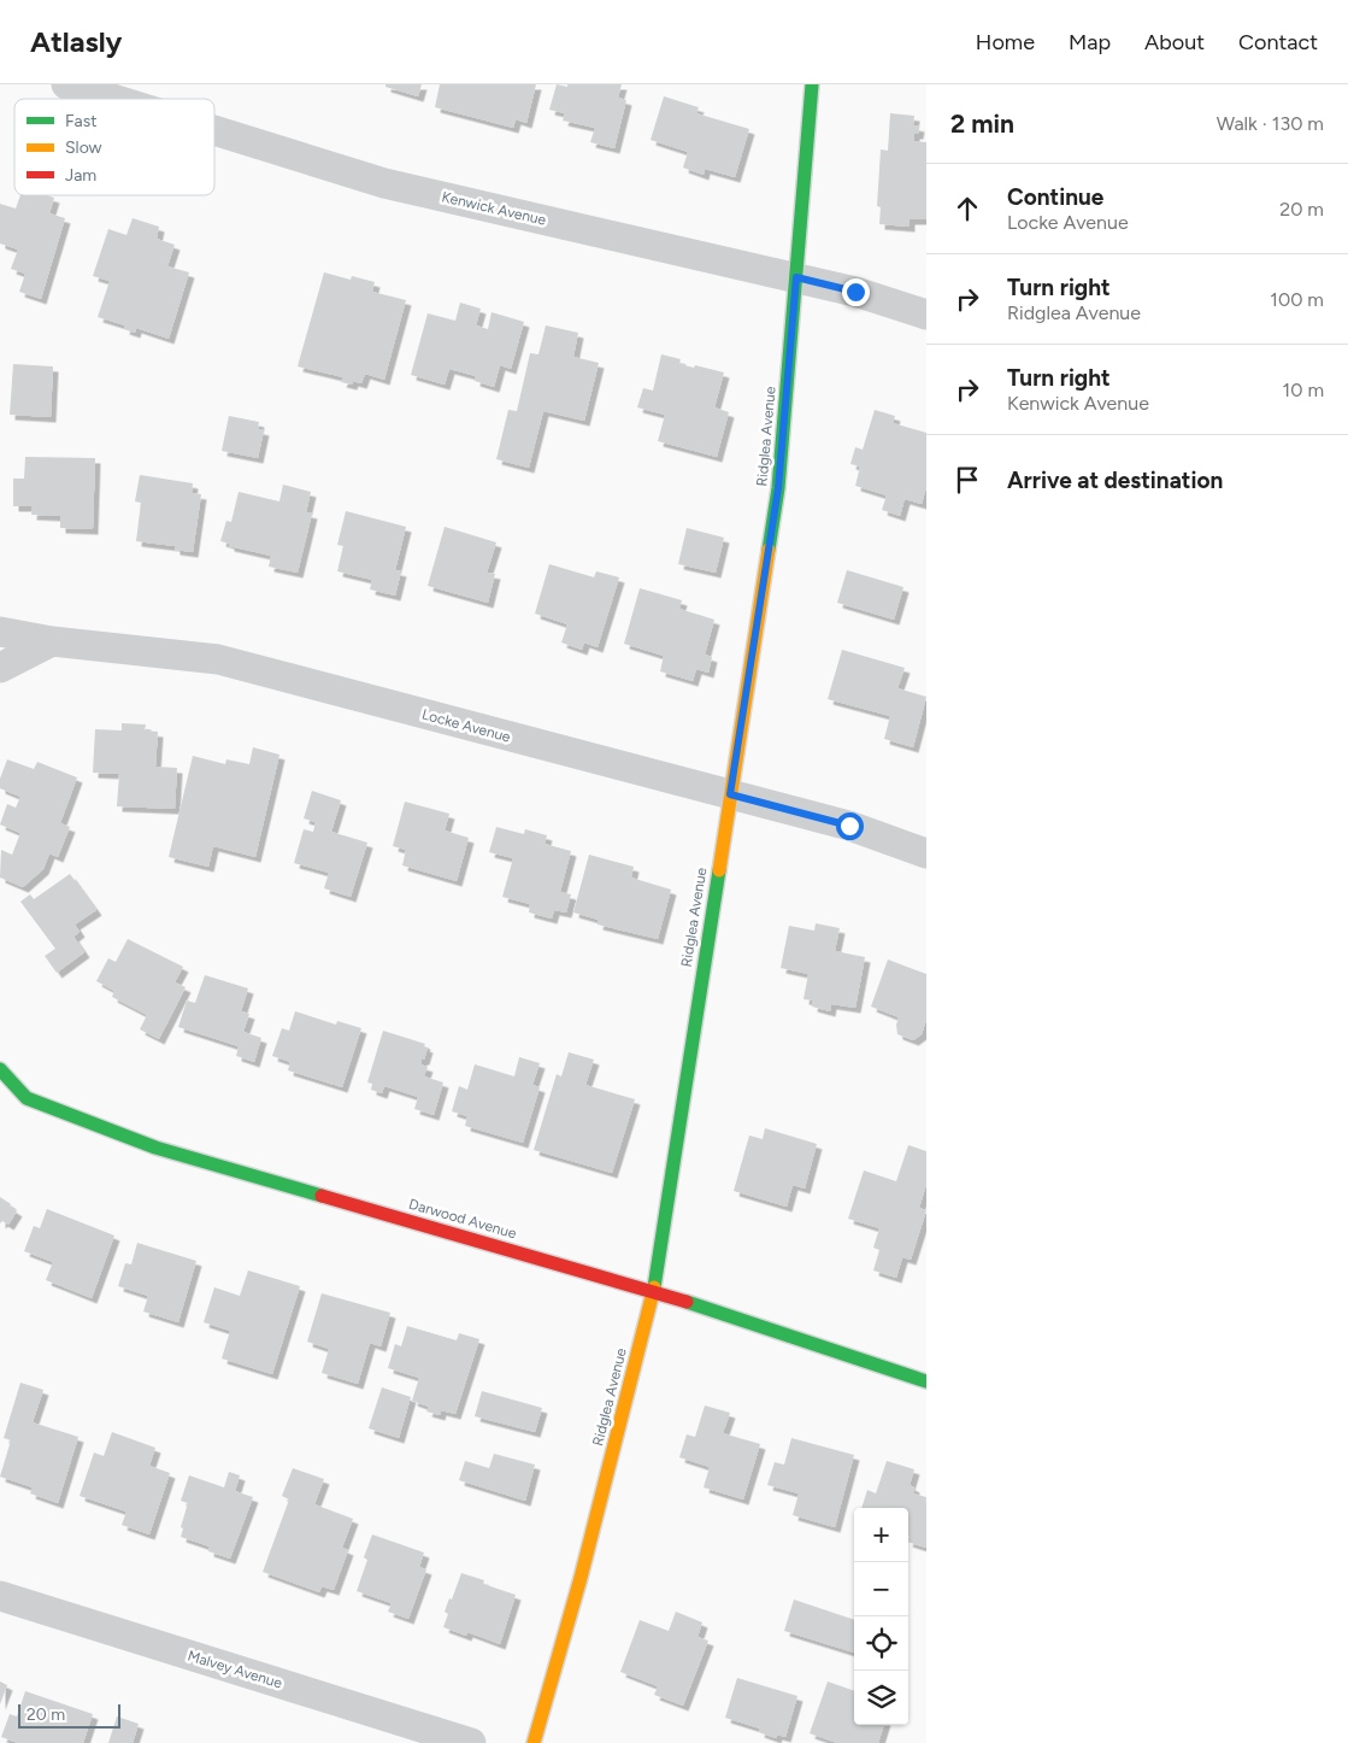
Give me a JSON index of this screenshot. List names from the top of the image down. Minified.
{"streets":{"street":["Kenwick Avenue","Ridglea Avenue","Locke Avenue","Darwood Avenue","Malvey Avenue"]},"crossings":[["Kenwick Avenue","Ridglea Avenue"],["Ridglea Avenue","Locke Avenue"],["Ridglea Avenue","Darwood Avenue"]],"legend":["Fast","Slow","Jam"],"scale_bar":"20 m","page":{"header":"Atlasly","nav":["Home","Map","About","Contact"],"heading":["2 min","Walk · 130 m"],"list":[["Continue","Locke Avenue","20 m"],["Turn right","Ridglea Avenue","100 m"],["Turn right","Kenwick Avenue","10 m"],"Arrive at destination"],"map_buttons":["+","−"],"scale":"20 m"}}
